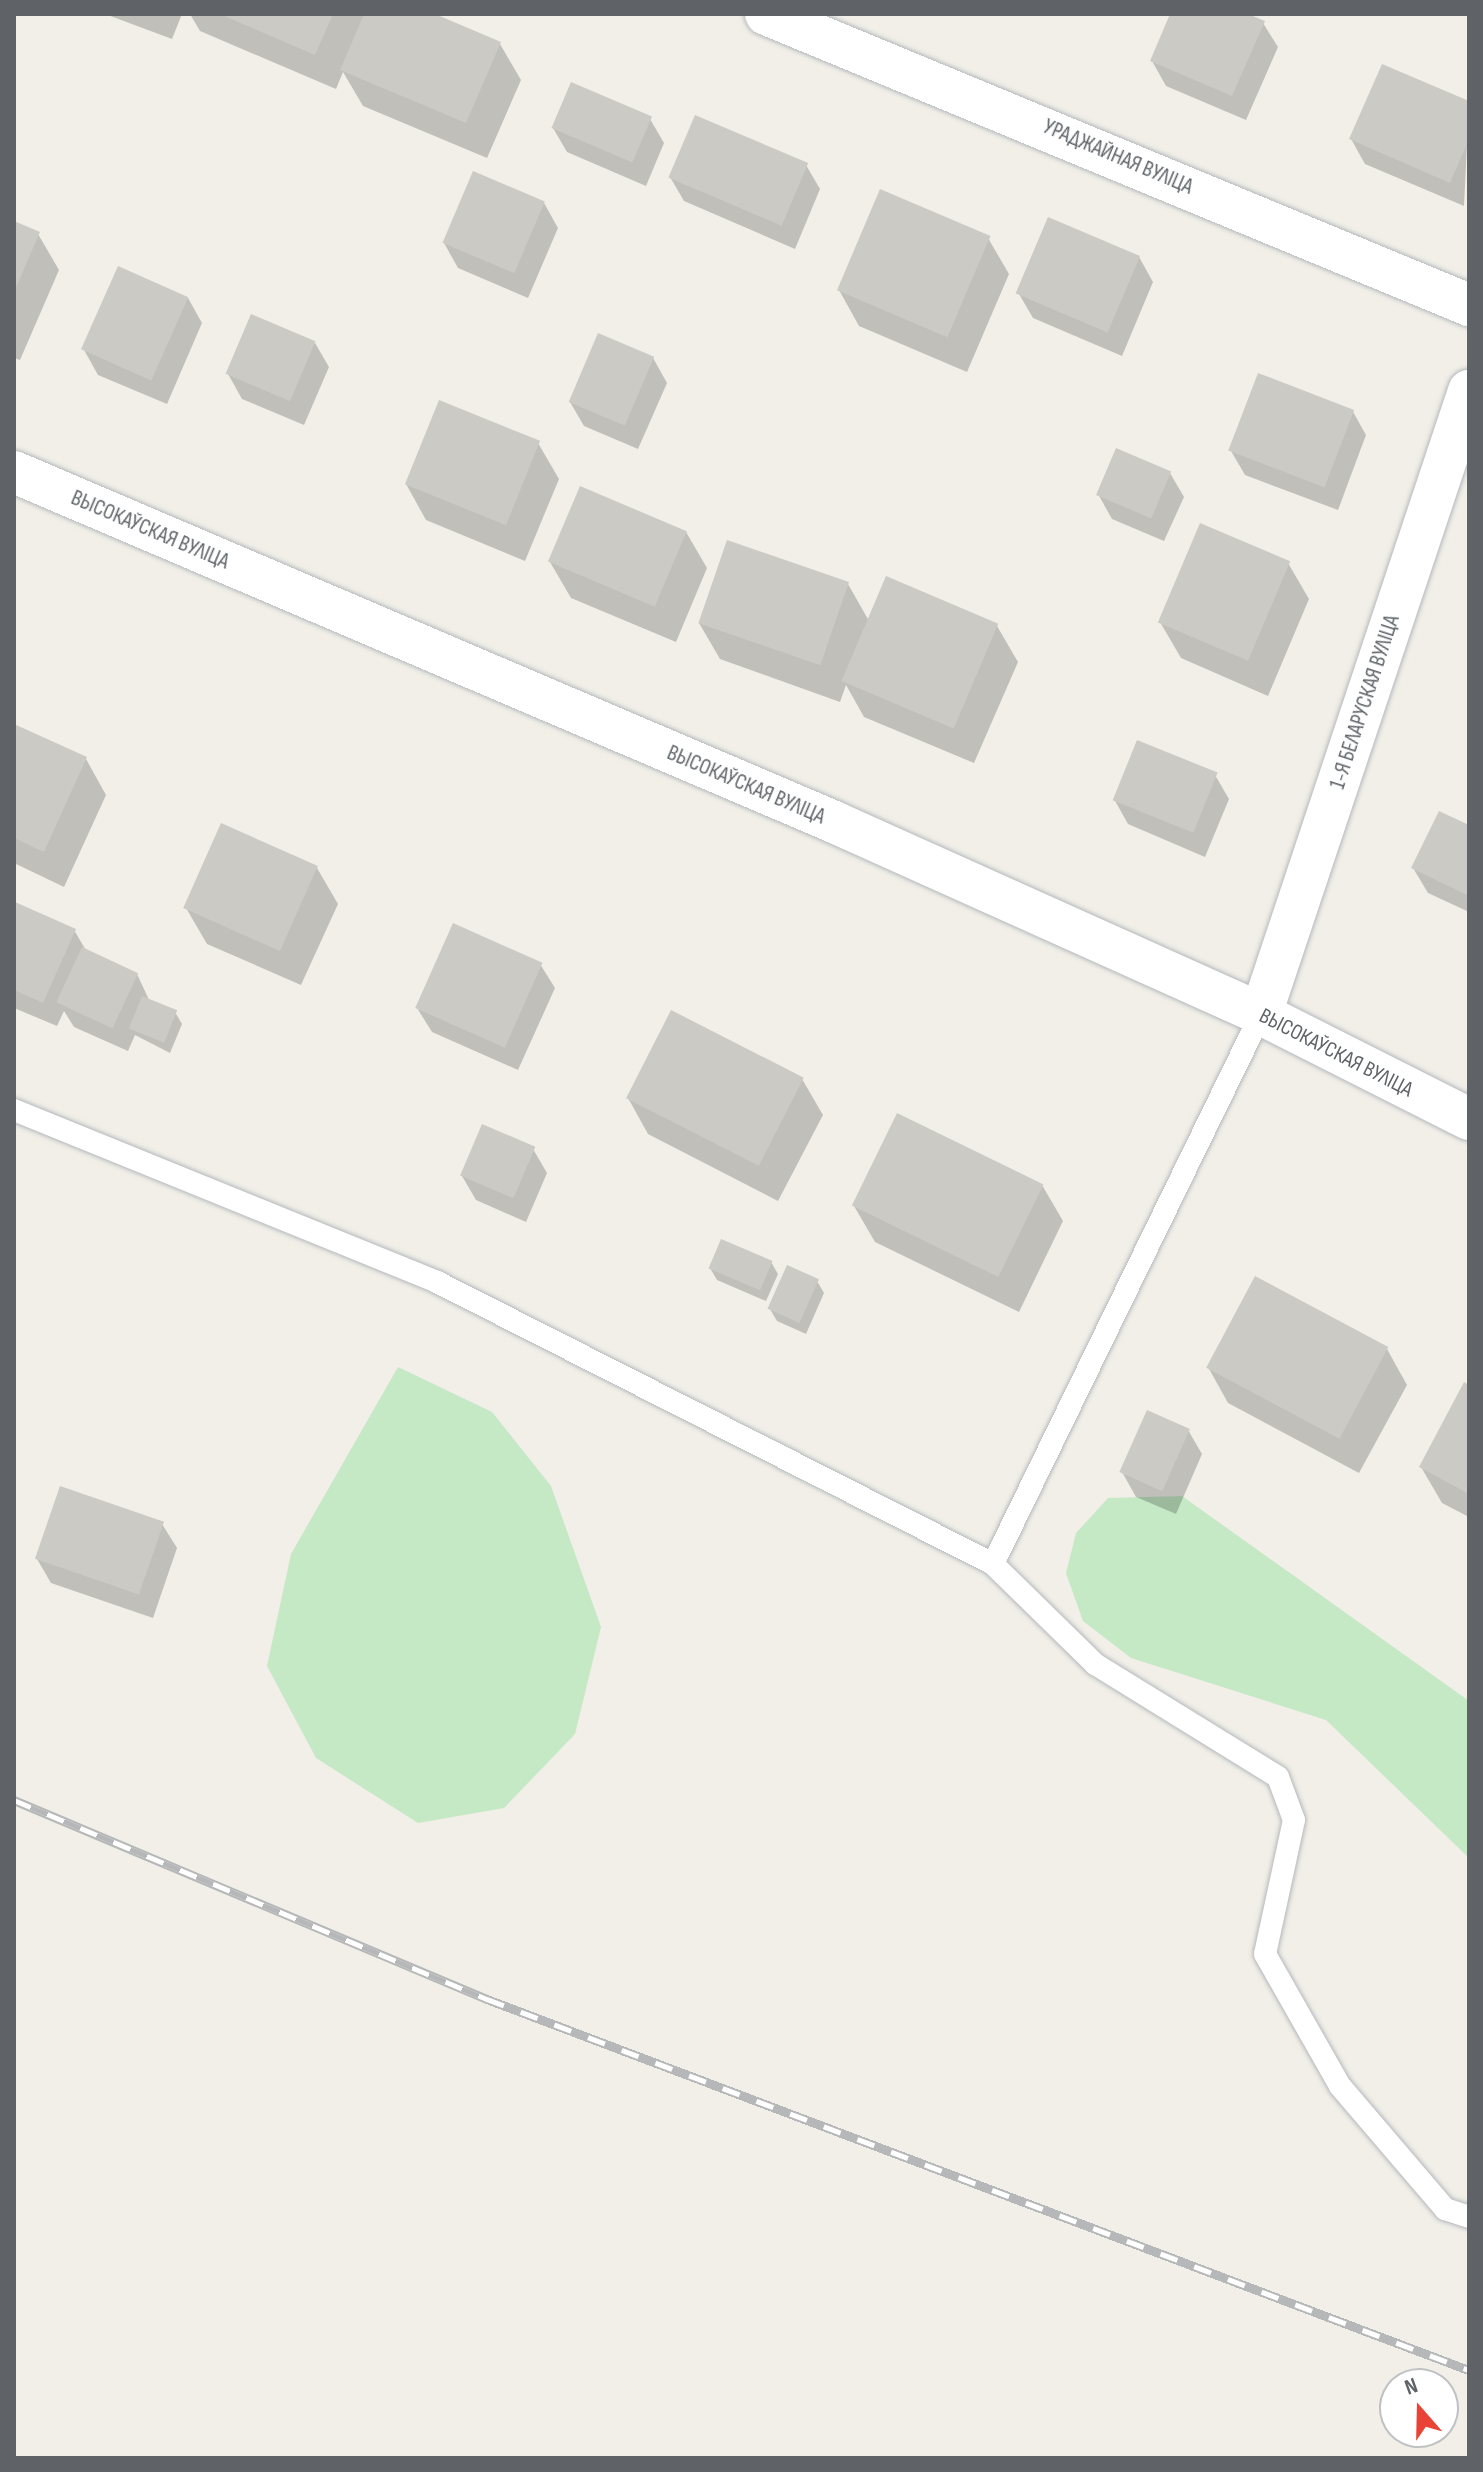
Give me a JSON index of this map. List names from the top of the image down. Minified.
{"streets":{"street":["УРАДЖАЙНАЯ ВУЛІЦА","ВЫСОКАЎСКАЯ ВУЛІЦА","1-Я БЕЛАРУСКАЯ ВУЛІЦА"]},"crossings":[["ВЫСОКАЎСКАЯ ВУЛІЦА","1-Я БЕЛАРУСКАЯ ВУЛІЦА"]],"north":"top"}
